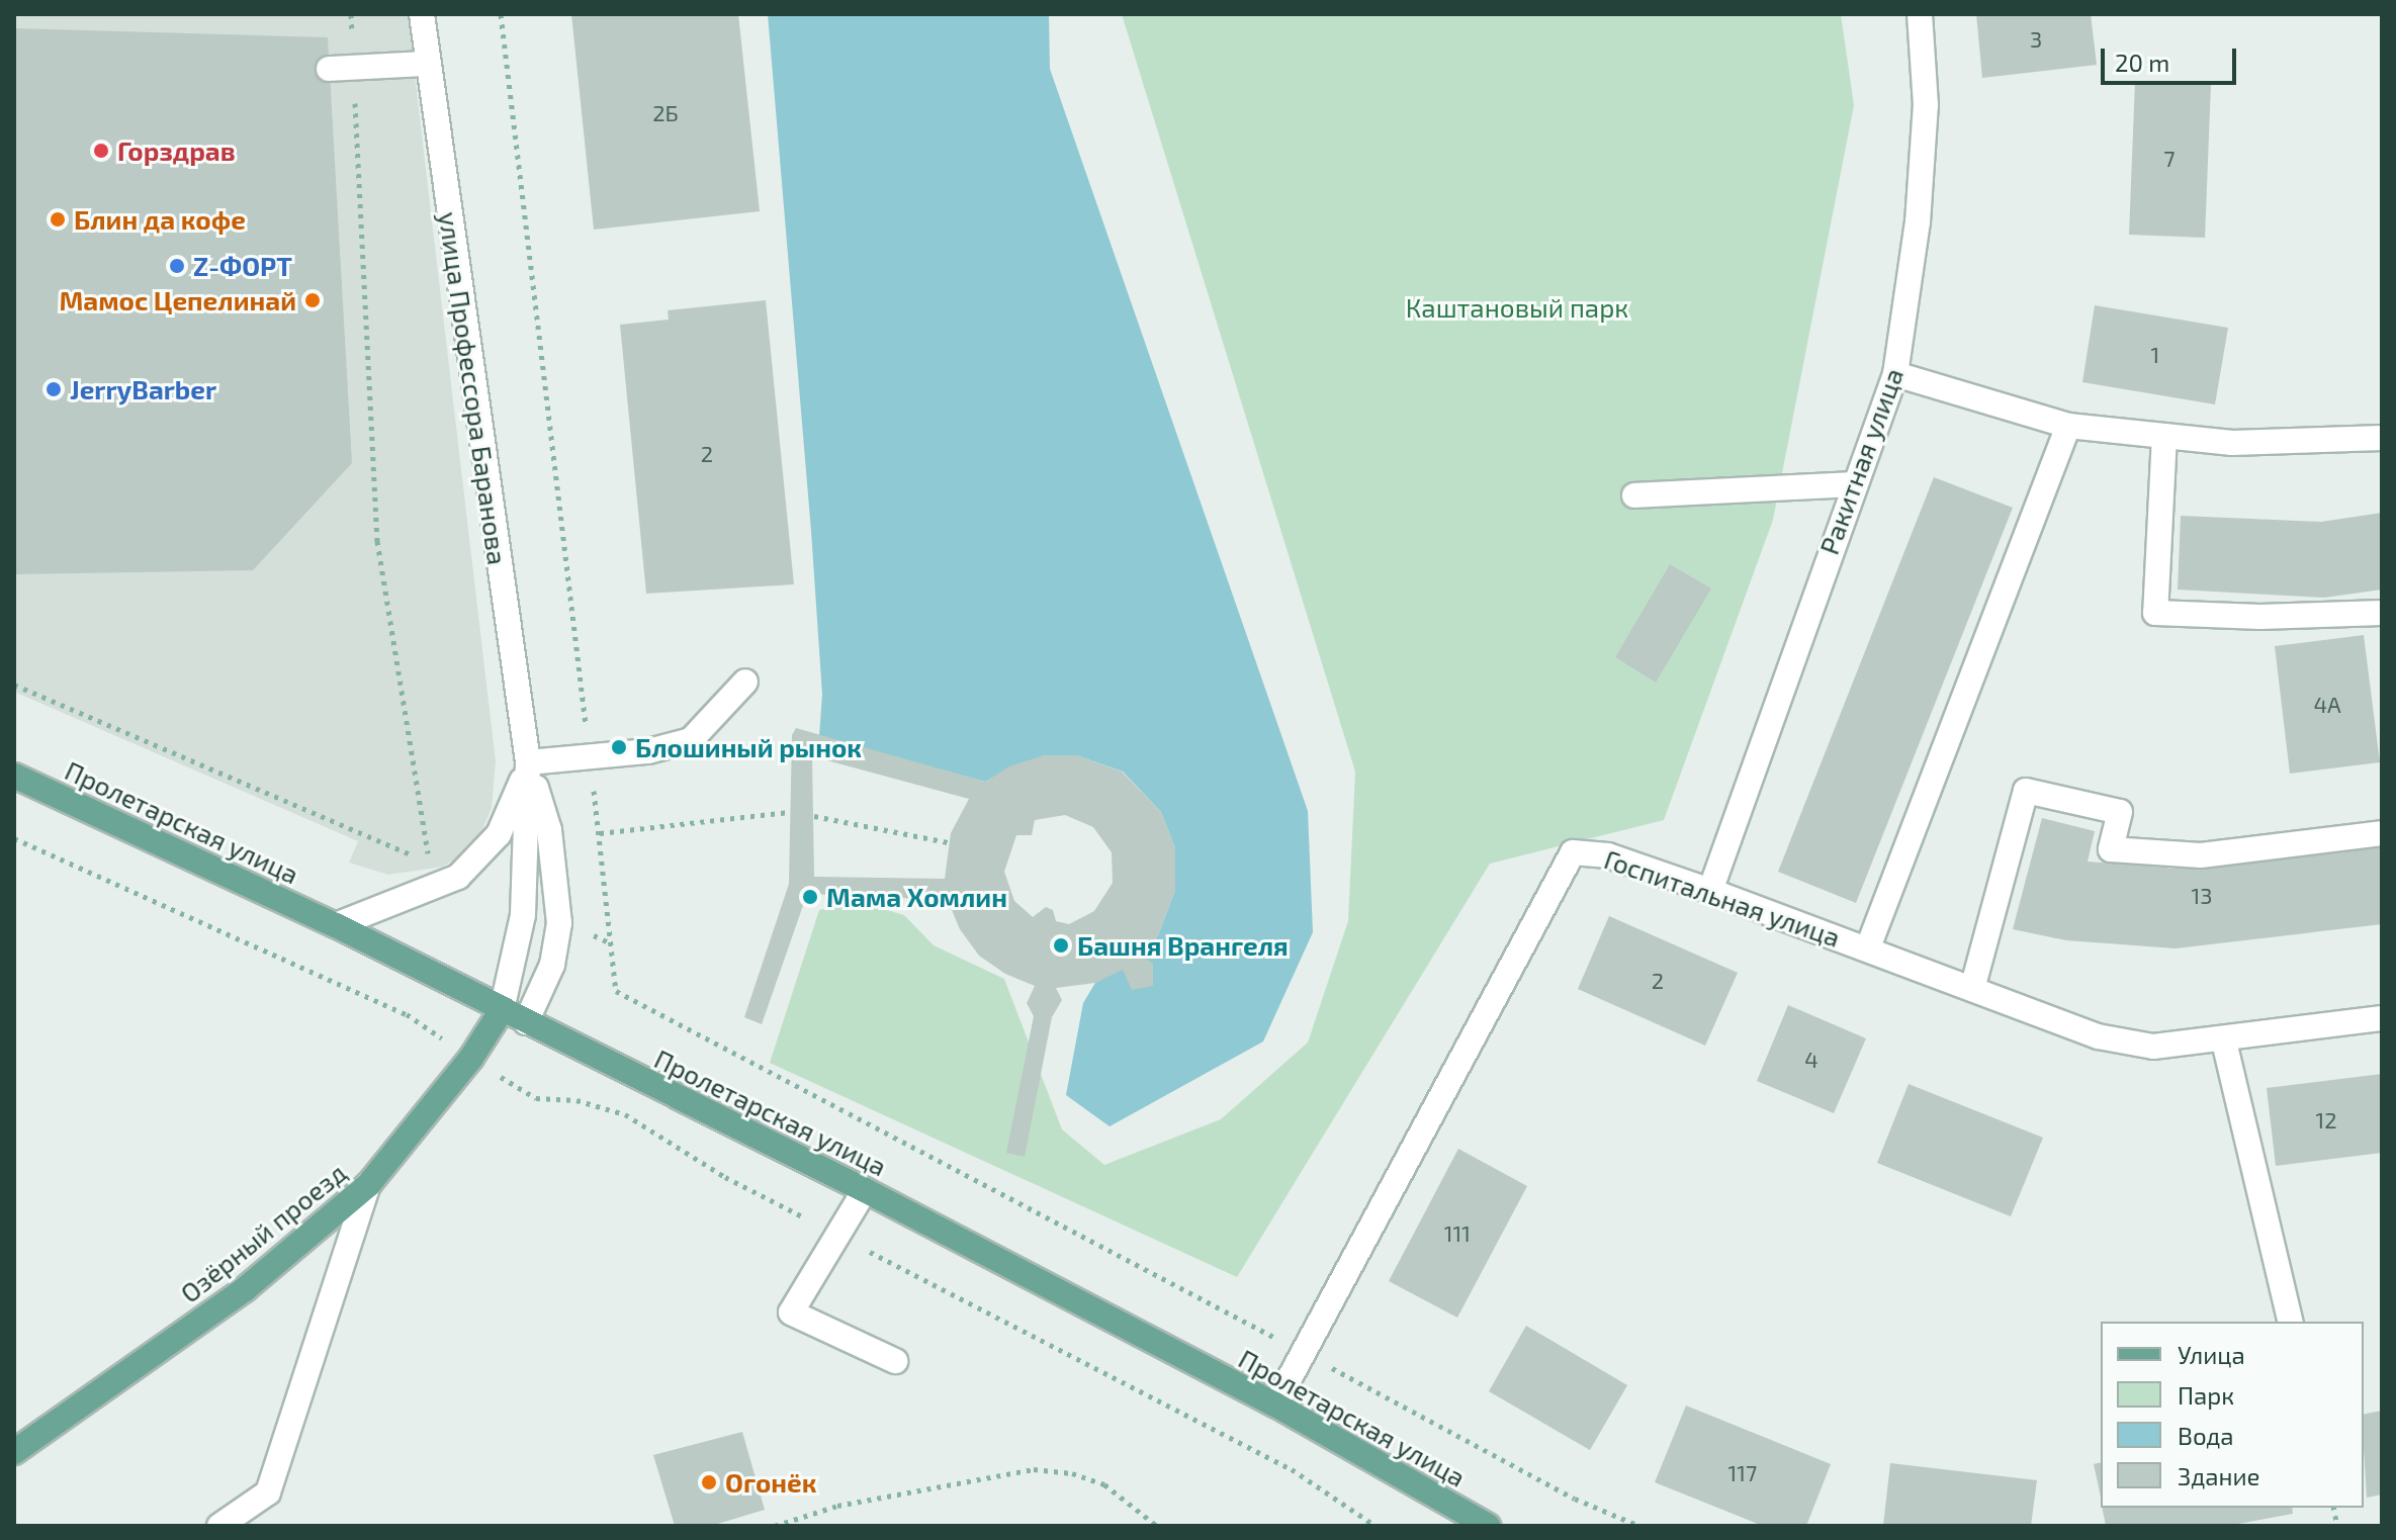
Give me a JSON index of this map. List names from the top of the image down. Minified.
{"streets":{"main road":["Пролетарская улица","Озёрный проезд"],"street":["улица Профессора Баранова","Ракитная улица","Госпитальная улица"]},"crossings":[["улица Профессора Баранова","Пролетарская улица"],["улица Профессора Баранова","Озёрный проезд"],["Ракитная улица","Госпитальная улица"],["Пролетарская улица","Госпитальная улица"],["Пролетарская улица","Озёрный проезд"]],"parks":["Каштановый парк"],"places":["Горздрав","Блин да кофе","Z-ФОРТ","Мамос Цепелинай","JerryBarber","Блошиный рынок","Мама Хомлин","Башня Врангеля","Огонёк"],"house_numbers":["3","2Б","7","1","2","4А","13","2","4","12","111","117"],"legend":["Улица","Парк","Вода","Здание"],"scale_bar":"20 m"}
